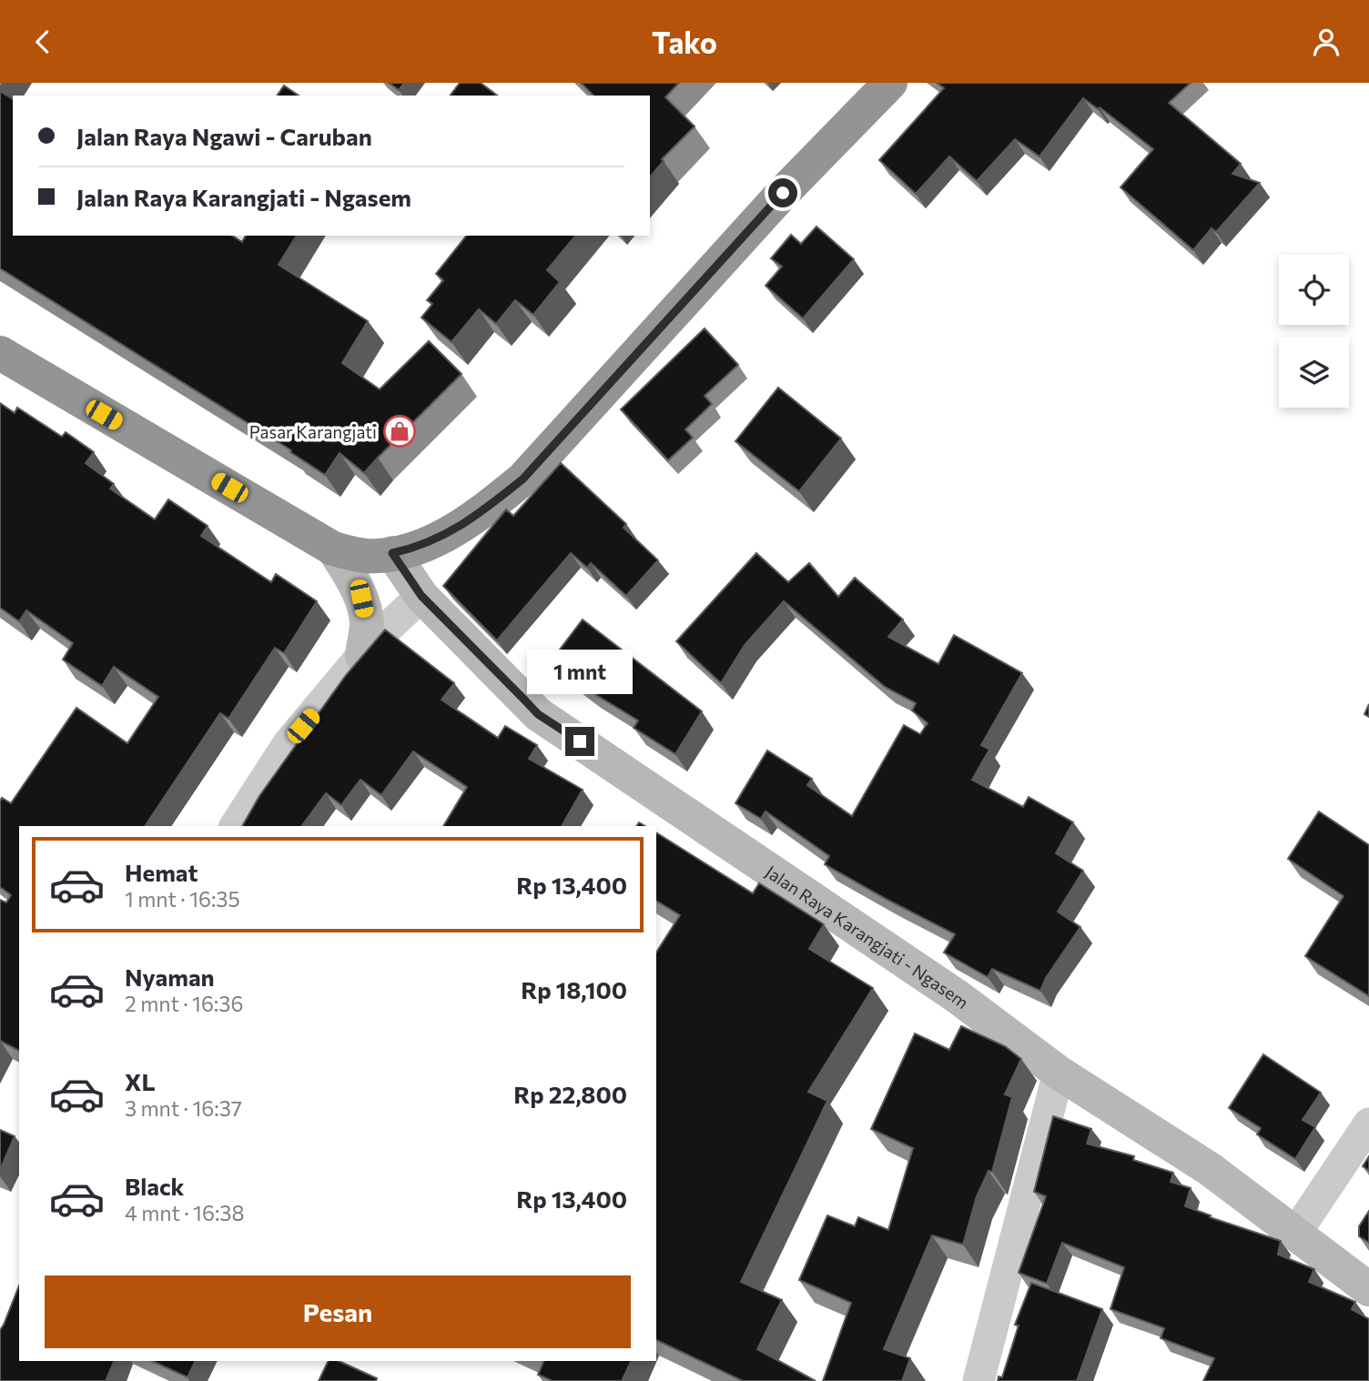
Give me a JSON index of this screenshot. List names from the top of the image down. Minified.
{"streets":{"main road":["Jalan Raya Karangjati - Ngasem"]},"places":{"shop":["Pasar Karangjati"]},"page":{"header":"Tako","banner":["Jalan Raya Ngawi - Caruban","Jalan Raya Karangjati - Ngasem"],"bubble":"1 mnt","list":[{"name":"Hemat","note":"1 mnt · 16:35","value":"Rp 13,400"},{"name":"Nyaman","note":"2 mnt · 16:36","value":"Rp 18,100"},{"name":"XL","note":"3 mnt · 16:37","value":"Rp 22,800"},{"name":"Black","note":"4 mnt · 16:38","value":"Rp 13,400"}],"buttons":"Pesan"}}
